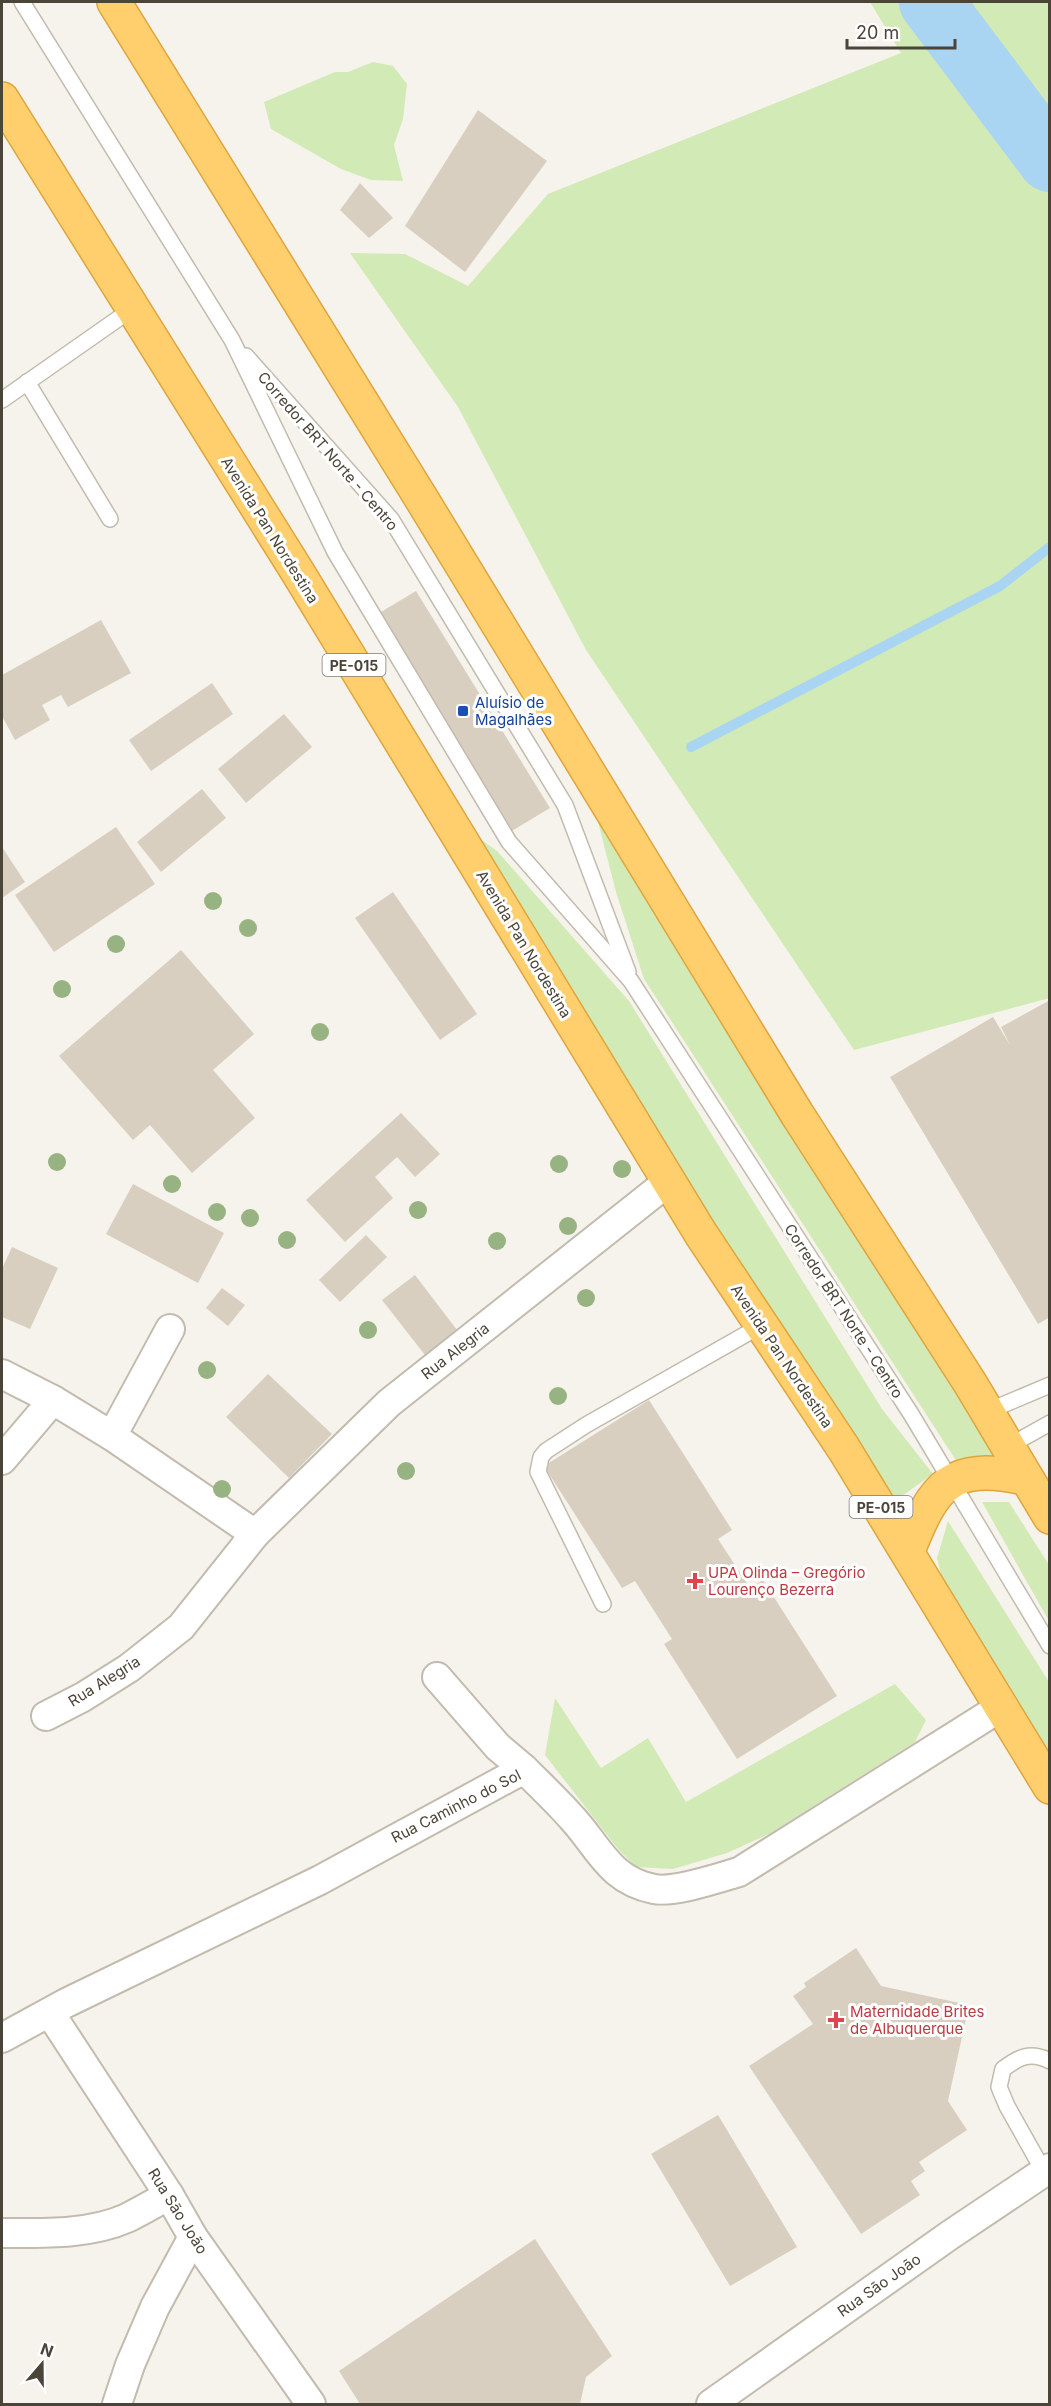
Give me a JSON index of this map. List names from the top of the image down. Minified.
{"streets":{"highway":["Avenida Pan Nordestina","PE-015"],"street":["Rua Alegria","Rua Caminho do Sol","Rua São João"],"lane":["Corredor BRT Norte - Centro"]},"crossings":[["Avenida Pan Nordestina","Rua Alegria"],["Avenida Pan Nordestina","Rua Caminho do Sol"],["Rua Caminho do Sol","Rua São João"]],"places":{"transit":["Aluísio de Magalhães"],"health":["UPA Olinda – Gregório Lourenço Bezerra","Maternidade Brites de Albuquerque"]},"scale_bar":"20 m","north":"top"}
